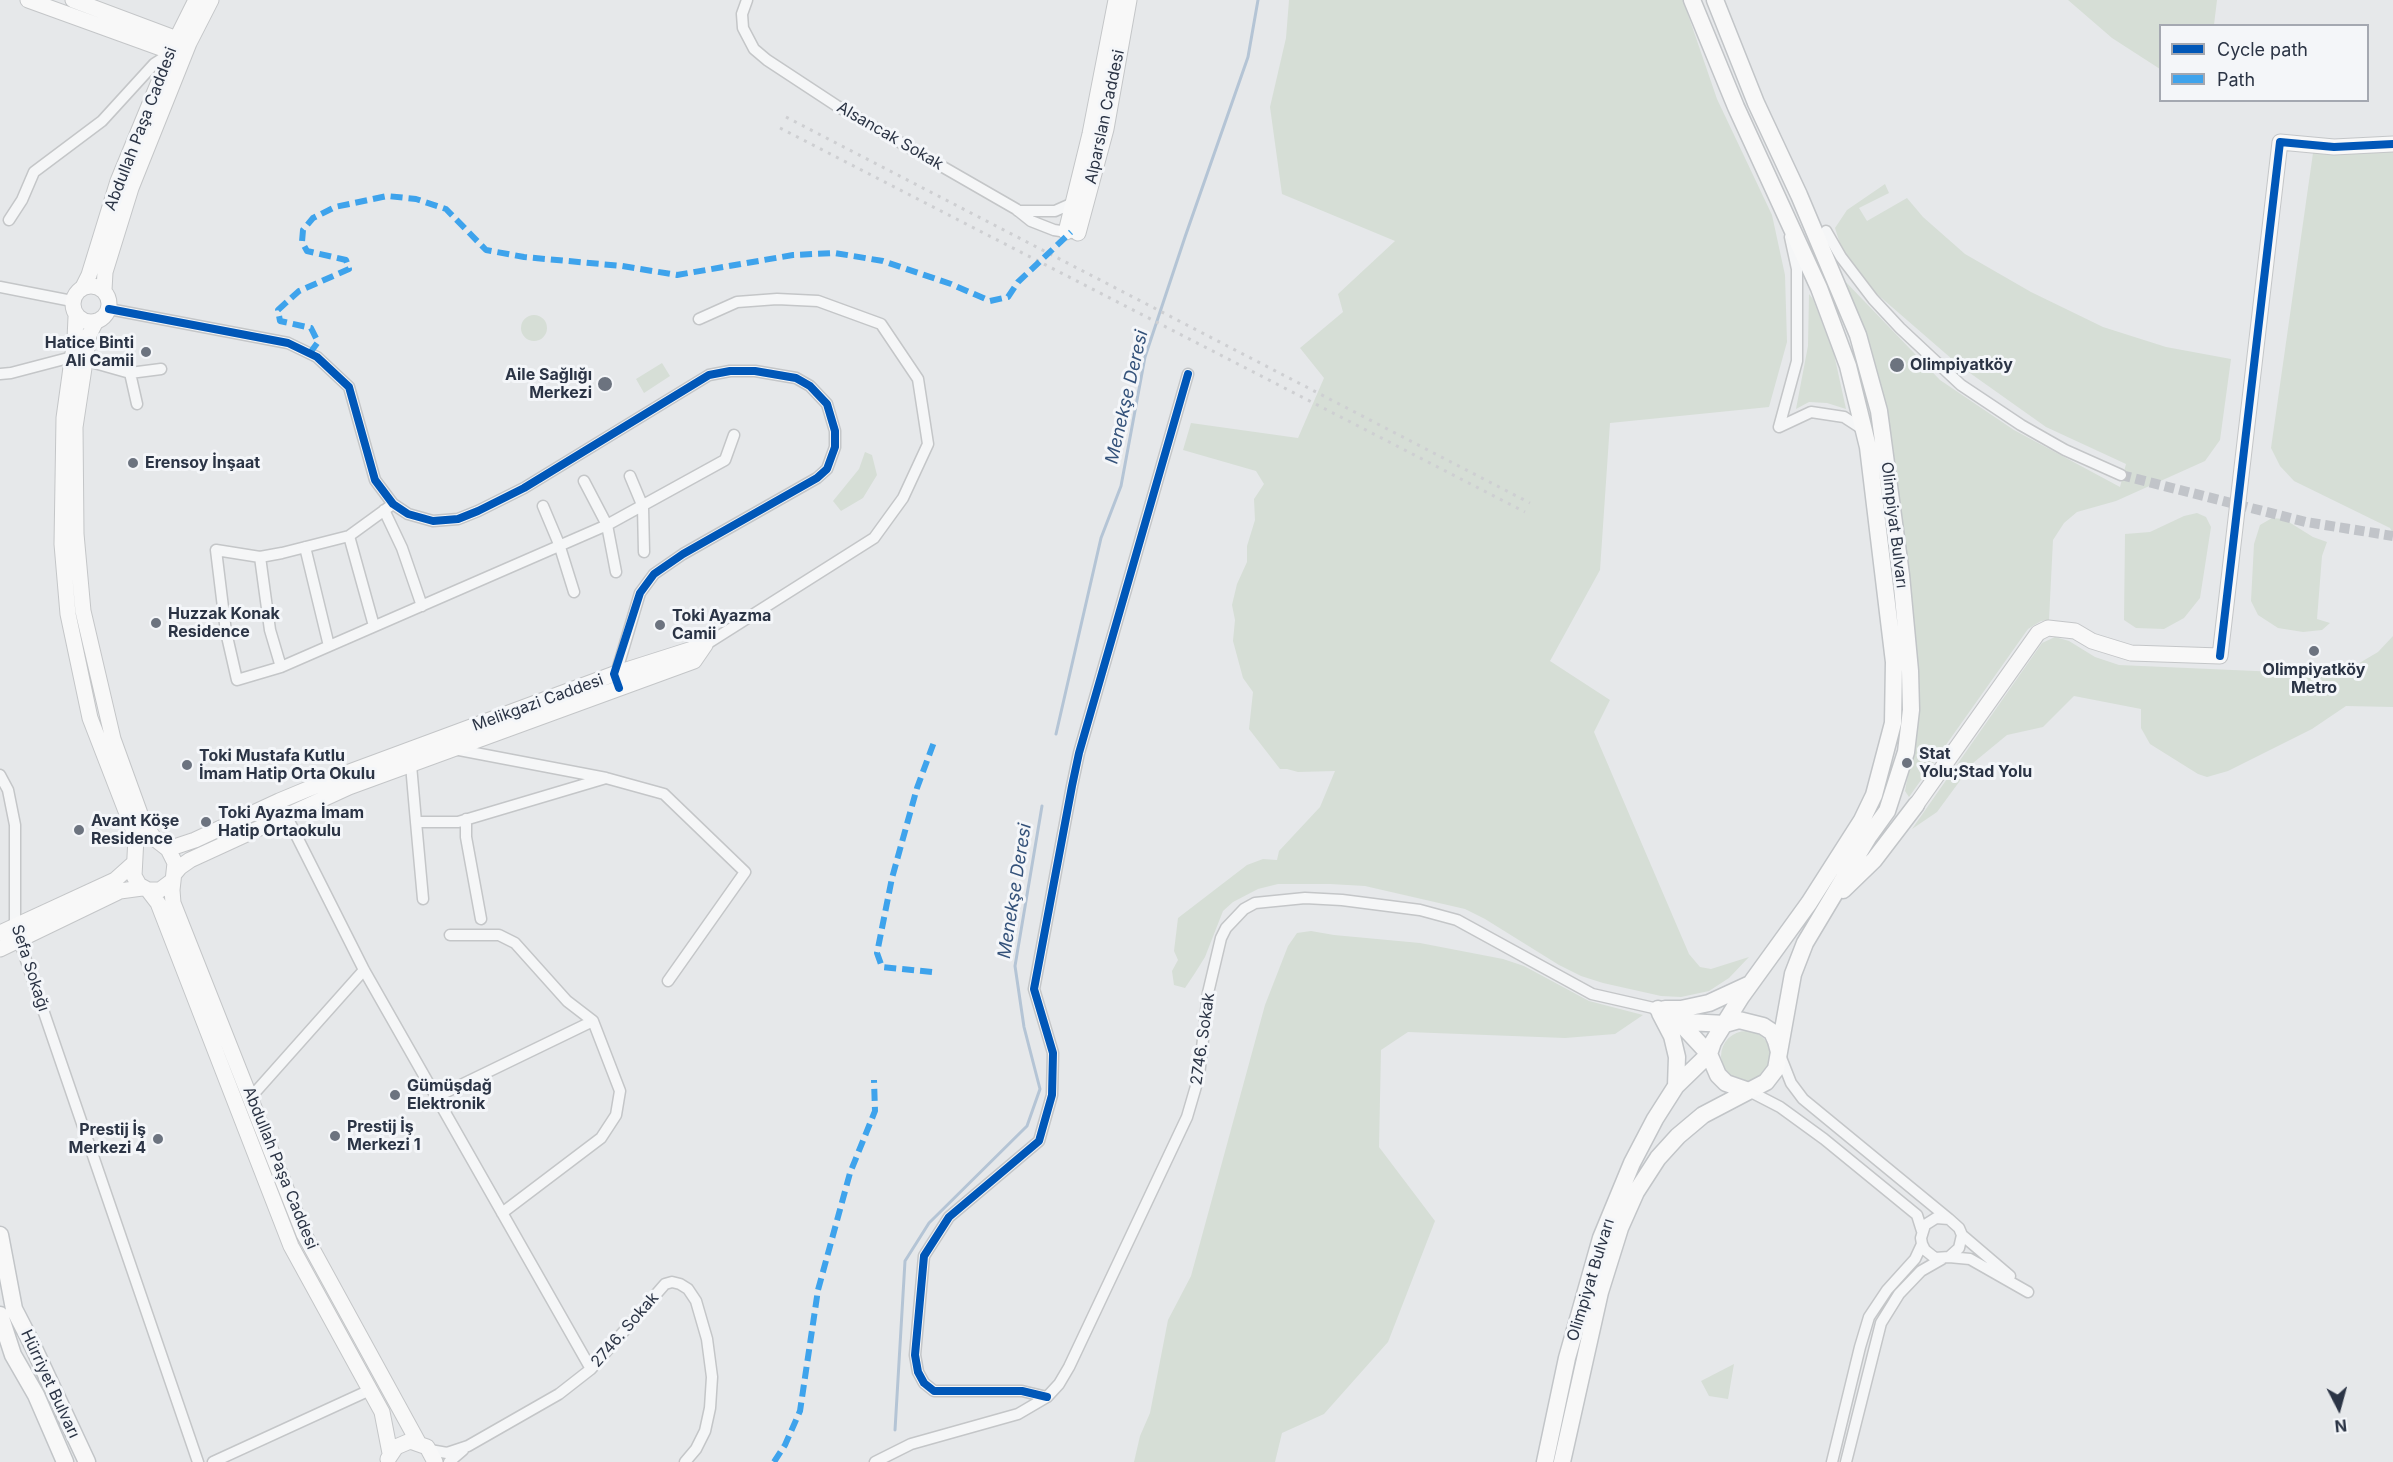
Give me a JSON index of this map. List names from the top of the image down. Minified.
{"streets":{"main road":["Alparslan Caddesi","Abdullah Paşa Caddesi","Olimpiyat Bulvarı","Melikgazi Caddesi","Hürriyet Bulvarı"],"street":["Alsancak Sokak","Sefa Sokağı","2746. Sokak"]},"crossings":[["Alparslan Caddesi","Alsancak Sokak"],["Abdullah Paşa Caddesi","Melikgazi Caddesi"]],"water":["Menekşe Deresi"],"places":["Hatice Binti Ali Camii","Olimpiyatköy","Aile Sağlığı Merkezi","Erensoy İnşaat","Huzzak Konak Residence","Toki Ayazma Camii","Olimpiyatköy Metro","Stat Yolu;Stad Yolu","Toki Mustafa Kutlu İmam Hatip Orta Okulu","Toki Ayazma İmam Hatip Ortaokulu","Avant Köşe Residence","Gümüşdağ Elektronik","Prestij İş Merkezi 1","Prestij İş Merkezi 4"],"legend":["Cycle path","Path"],"north":"bottom"}
